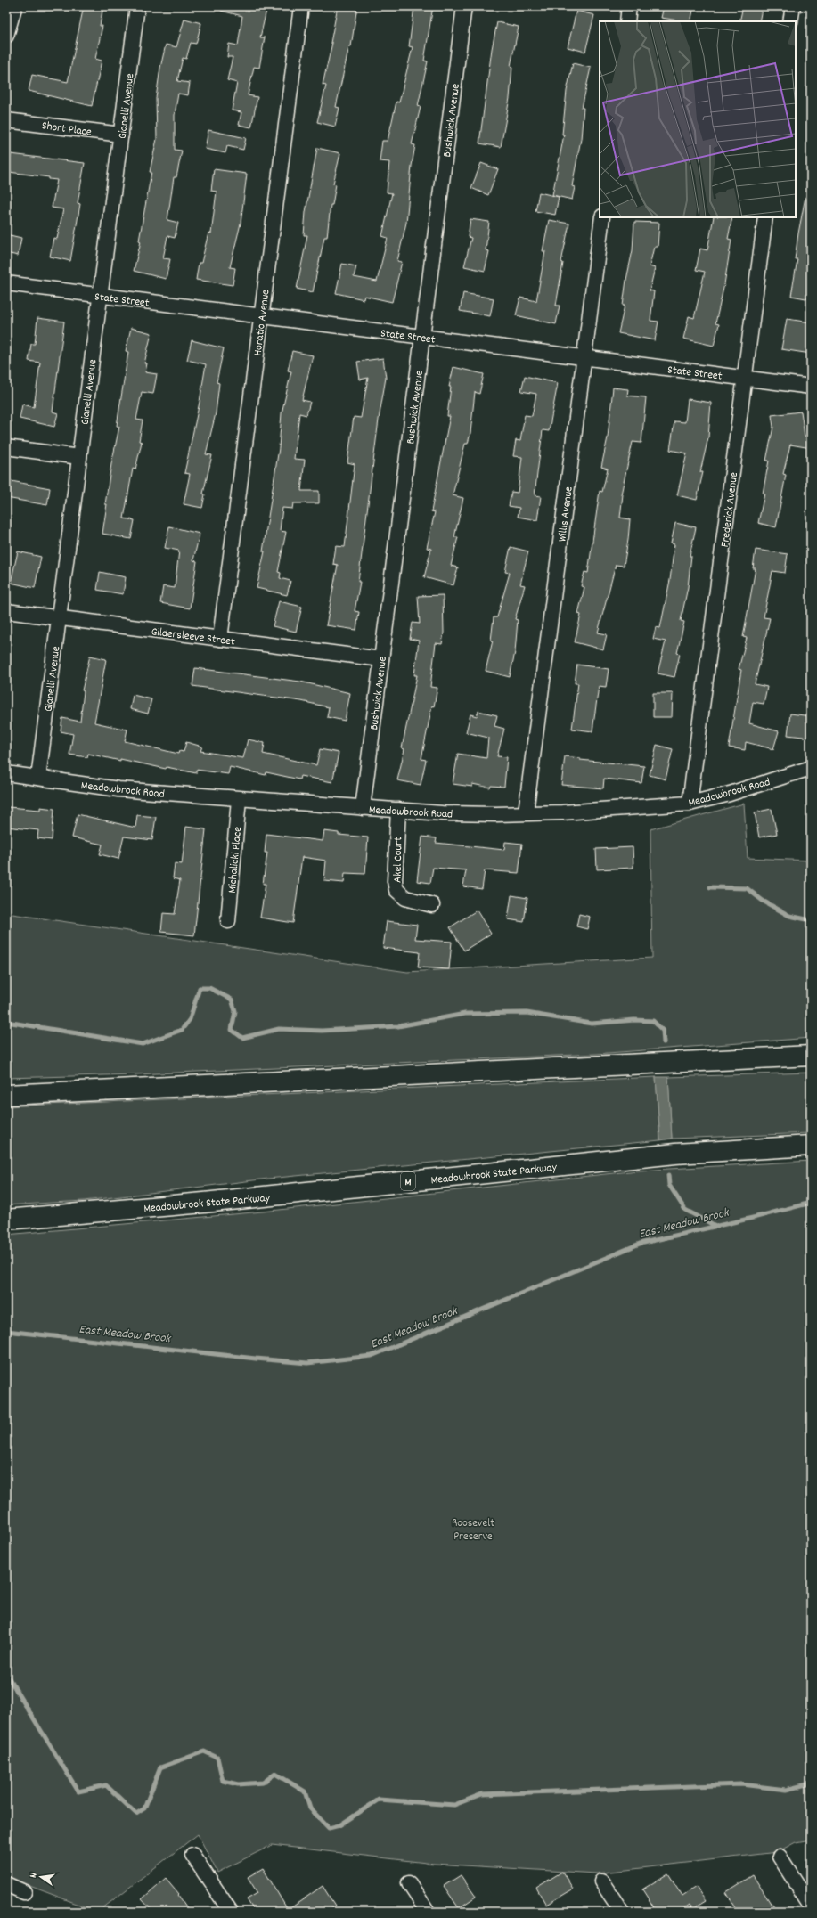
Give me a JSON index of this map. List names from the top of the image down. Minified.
{"streets":{"highway":["Meadowbrook State Parkway","M"],"street":["Gianelli Avenue","Bushwick Avenue","Short Place","State Street","Horatio Avenue","Frederick Avenue","Willis Avenue","Gildersleeve Street","Meadowbrook Road","Michalicki Place","Akel Court"]},"crossings":[["Gianelli Avenue","Short Place"],["Gianelli Avenue","State Street"],["Gianelli Avenue","Gildersleeve Street"],["Gianelli Avenue","Meadowbrook Road"],["Bushwick Avenue","State Street"],["Bushwick Avenue","Gildersleeve Street"],["Bushwick Avenue","Meadowbrook Road"],["State Street","Horatio Avenue"],["State Street","Frederick Avenue"],["State Street","Willis Avenue"],["Horatio Avenue","Gildersleeve Street"],["Frederick Avenue","Meadowbrook Road"],["Willis Avenue","Meadowbrook Road"],["Meadowbrook Road","Michalicki Place"],["Meadowbrook Road","Akel Court"]],"water":["East Meadow Brook"],"parks":["Roosevelt Preserve"],"north":"left"}
